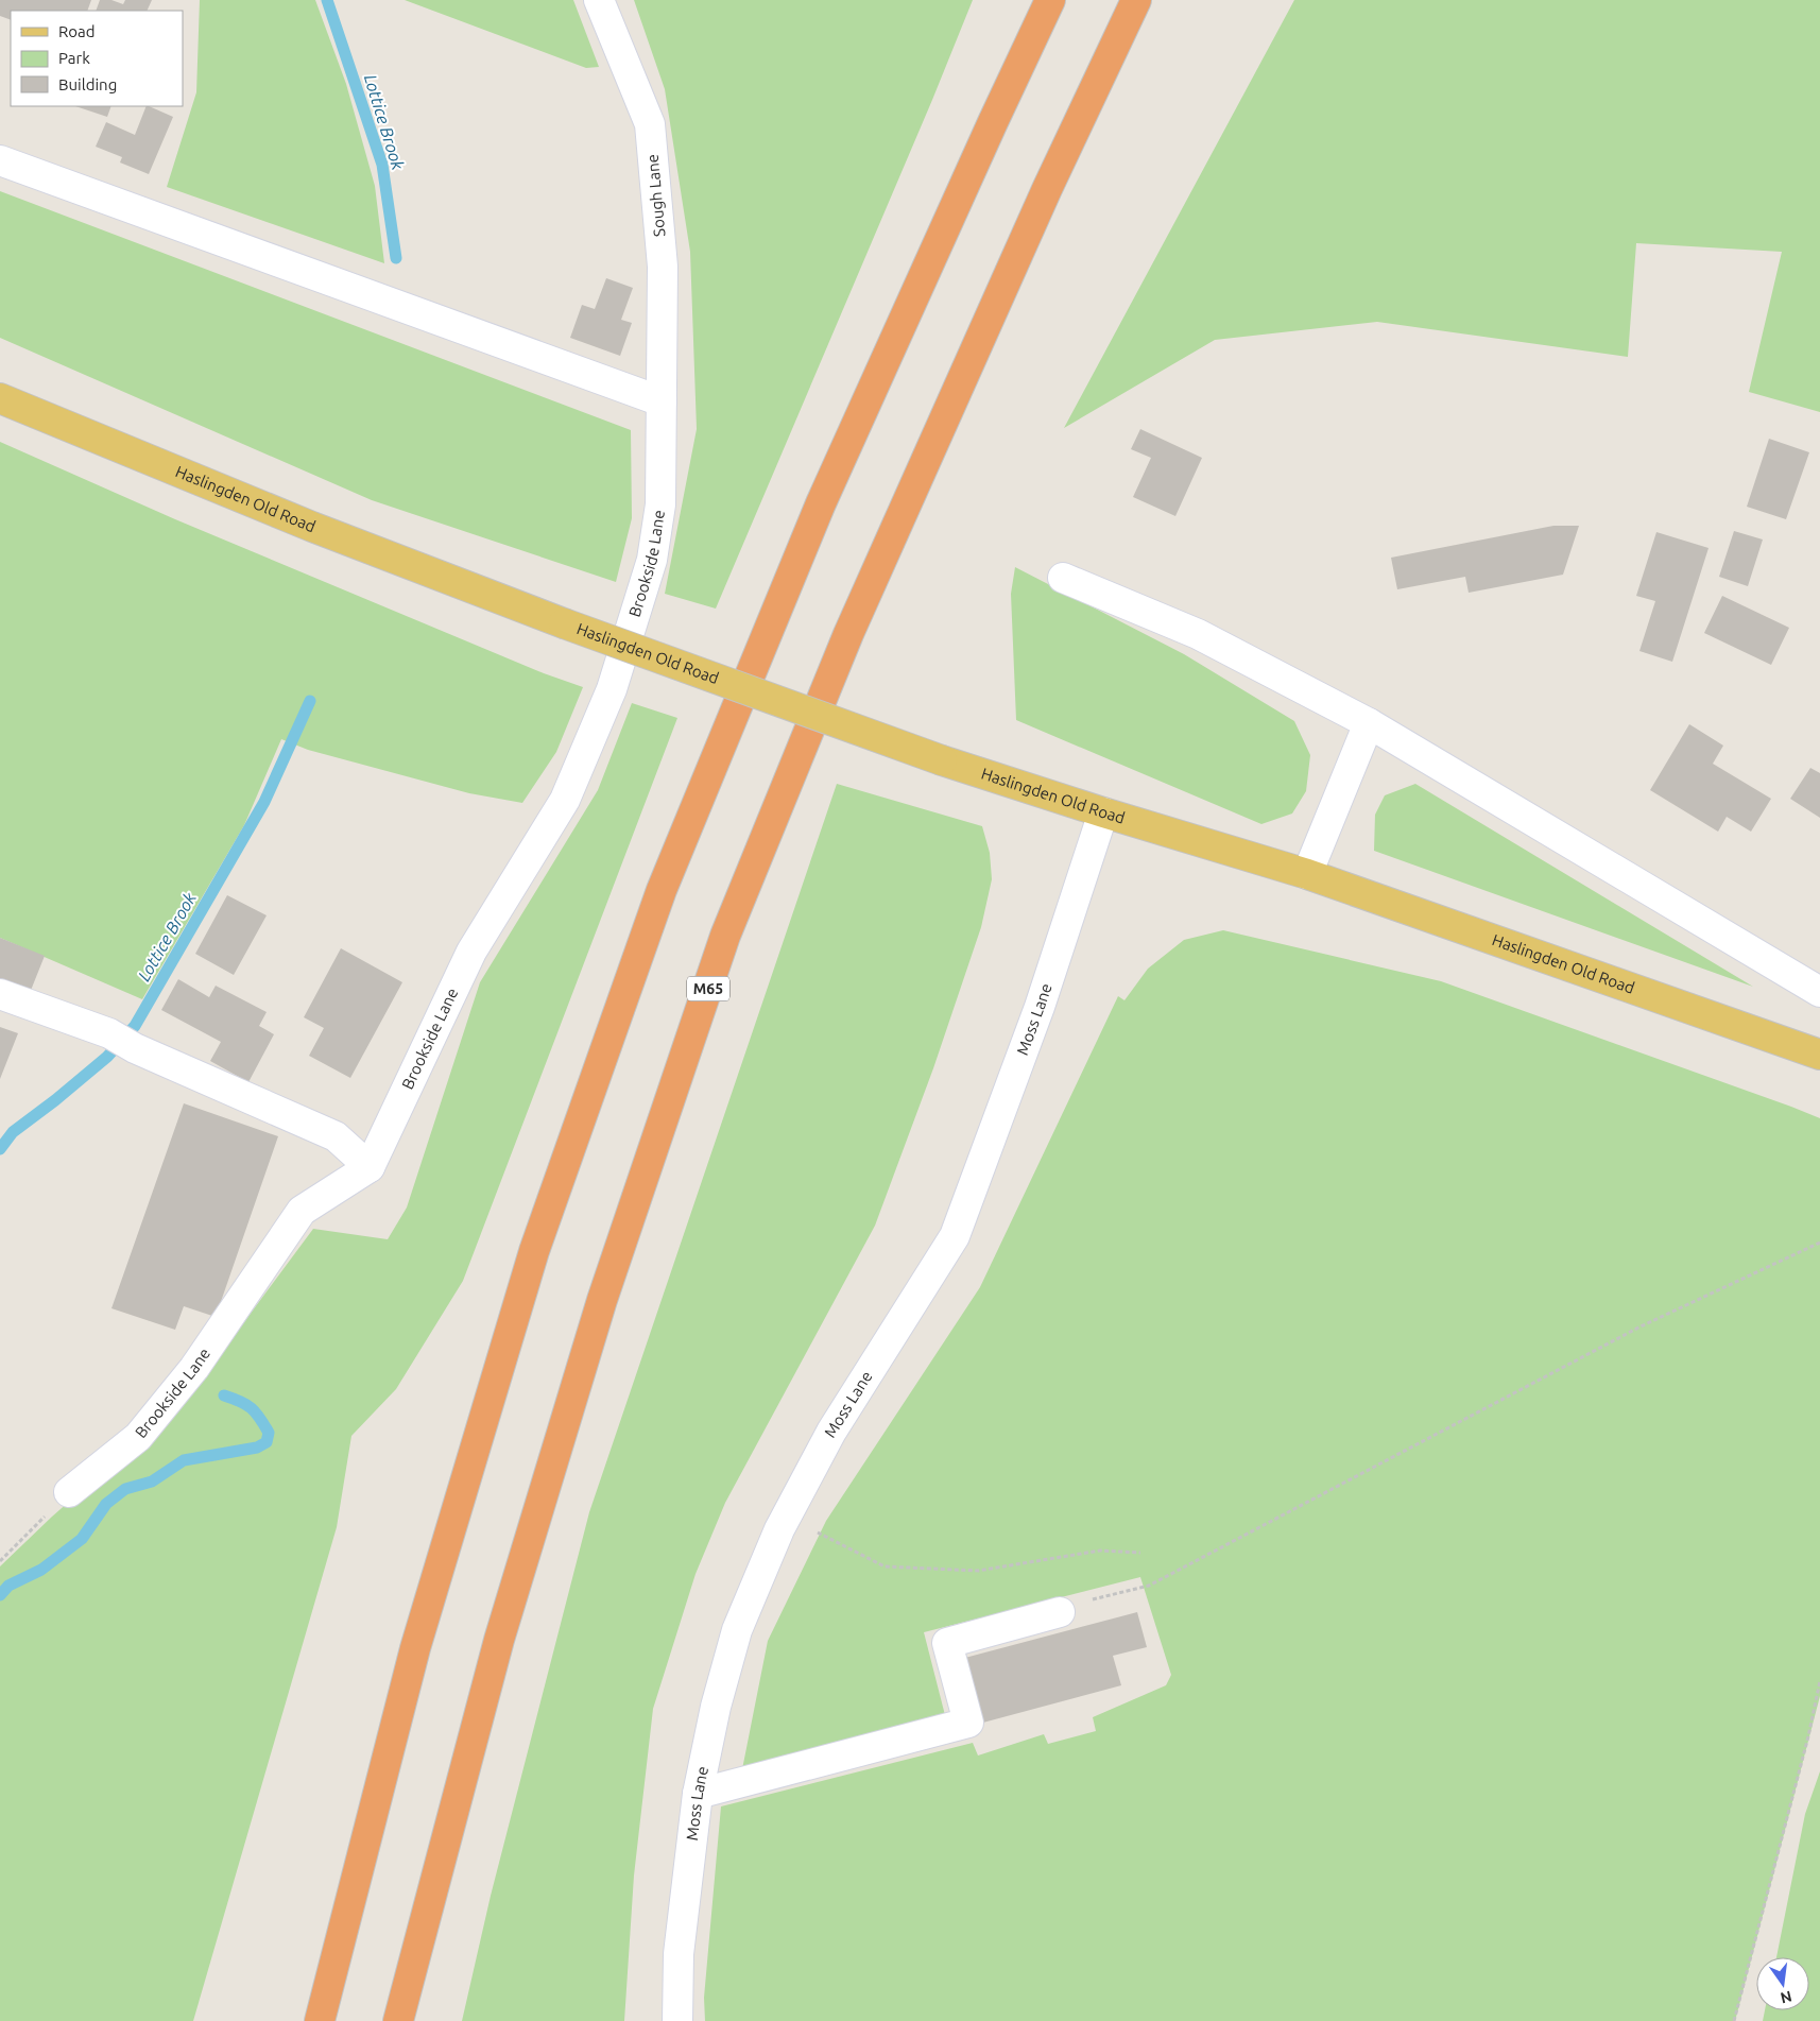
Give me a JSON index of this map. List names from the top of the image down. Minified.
{"streets":{"highway":["M65"],"main road":["Haslingden Old Road"],"street":["Sough Lane","Brookside Lane","Moss Lane"]},"crossings":[["Sough Lane","Brookside Lane"],["Haslingden Old Road","Moss Lane"]],"water":["Lottice Brook"],"legend":["Road","Park","Building"],"north":"bottom"}
